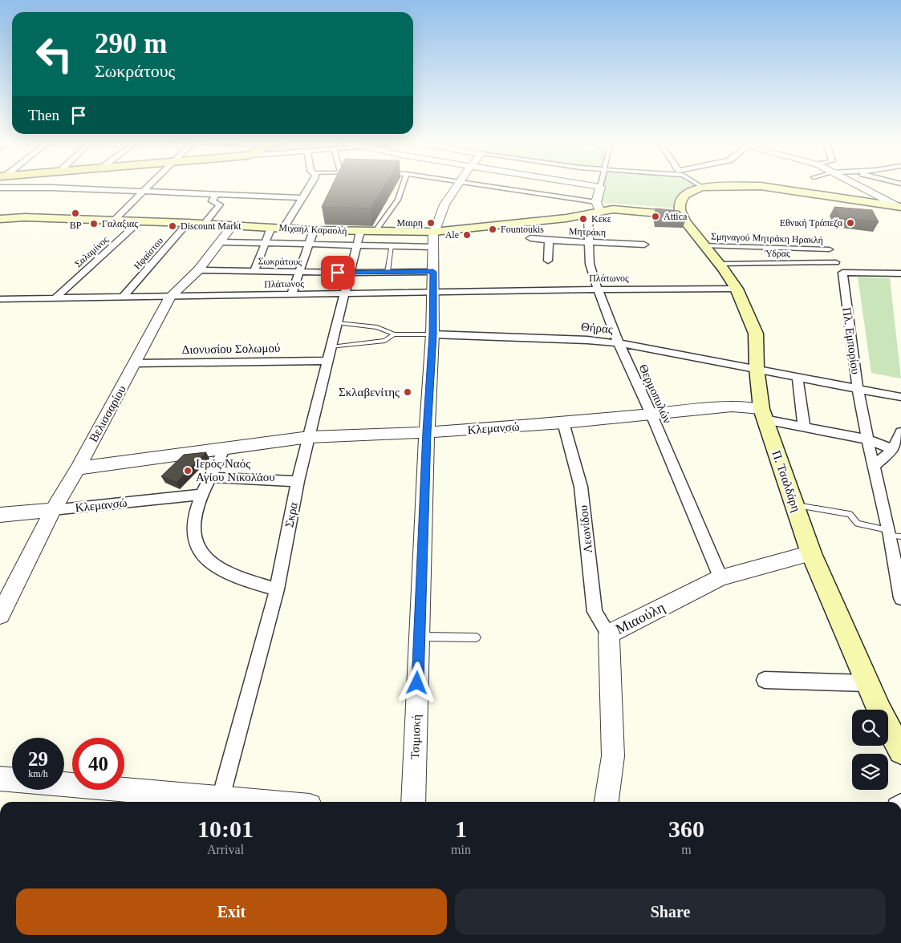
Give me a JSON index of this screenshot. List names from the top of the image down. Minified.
{"streets":{"main road":["Μιχαήλ Καραολή","Π. Τσαλδάρη"],"street":["Μητράκη","Σμηναγού Μητράκη Ηρακλή","Σαλαμίνος","Ηφαίστου","Ύδρας","Σωκράτους","Πλάτωνος","Θήρας","Πλ. Εμπορίου","Διονυσίου Σολωμού","Θερμοπυλών","Βελισσαρίου","Κλεμανσώ","Σκρα","Λεωνίδου","Μιαούλη","Τσιμισκή"]},"crossings":[["Μιχαήλ Καραολή","Σαλαμίνος"],["Μιχαήλ Καραολή","Ηφαίστου"],["Μιχαήλ Καραολή","Θερμοπυλών"],["Μιχαήλ Καραολή","Βελισσαρίου"],["Μιχαήλ Καραολή","Π. Τσαλδάρη"],["Μιχαήλ Καραολή","Σκρα"],["Μιχαήλ Καραολή","Τσιμισκή"],["Μητράκη","Θερμοπυλών"],["Σμηναγού Μητράκη Ηρακλή","Π. Τσαλδάρη"],["Σαλαμίνος","Πλάτωνος"],["Ηφαίστου","Πλάτωνος"],["Ύδρας","Π. Τσαλδάρη"],["Σωκράτους","Βελισσαρίου"],["Σωκράτους","Σκρα"],["Σωκράτους","Τσιμισκή"],["Πλάτωνος","Θερμοπυλών"],["Πλάτωνος","Βελισσαρίου"],["Πλάτωνος","Π. Τσαλδάρη"],["Πλάτωνος","Σκρα"],["Πλάτωνος","Τσιμισκή"],["Θήρας","Πλ. Εμπορίου"],["Θήρας","Θερμοπυλών"],["Θήρας","Π. Τσαλδάρη"],["Θήρας","Τσιμισκή"],["Διονυσίου Σολωμού","Βελισσαρίου"],["Διονυσίου Σολωμού","Σκρα"],["Θερμοπυλών","Κλεμανσώ"],["Θερμοπυλών","Μιαούλη"],["Βελισσαρίου","Κλεμανσώ"],["Κλεμανσώ","Π. Τσαλδάρη"],["Κλεμανσώ","Σκρα"],["Κλεμανσώ","Λεωνίδου"],["Κλεμανσώ","Τσιμισκή"],["Π. Τσαλδάρη","Μιαούλη"],["Λεωνίδου","Μιαούλη"]],"places":["BP","Attica","Κεκε","Μαιρη","Εθνική Τράπεζα","Γαλαξιας","Discount Markt","Fountoukis","Ale","Σκλαβενίτης","Ιερός Ναός Αγίου Νικολάου"],"page":{"turn":["290 m","Σωκράτους"],"then":"Then","speed":"29 km/h","limit":"40","eta":["10:01","Arrival","1","min","360","m"],"buttons":["Exit","Share"]}}
